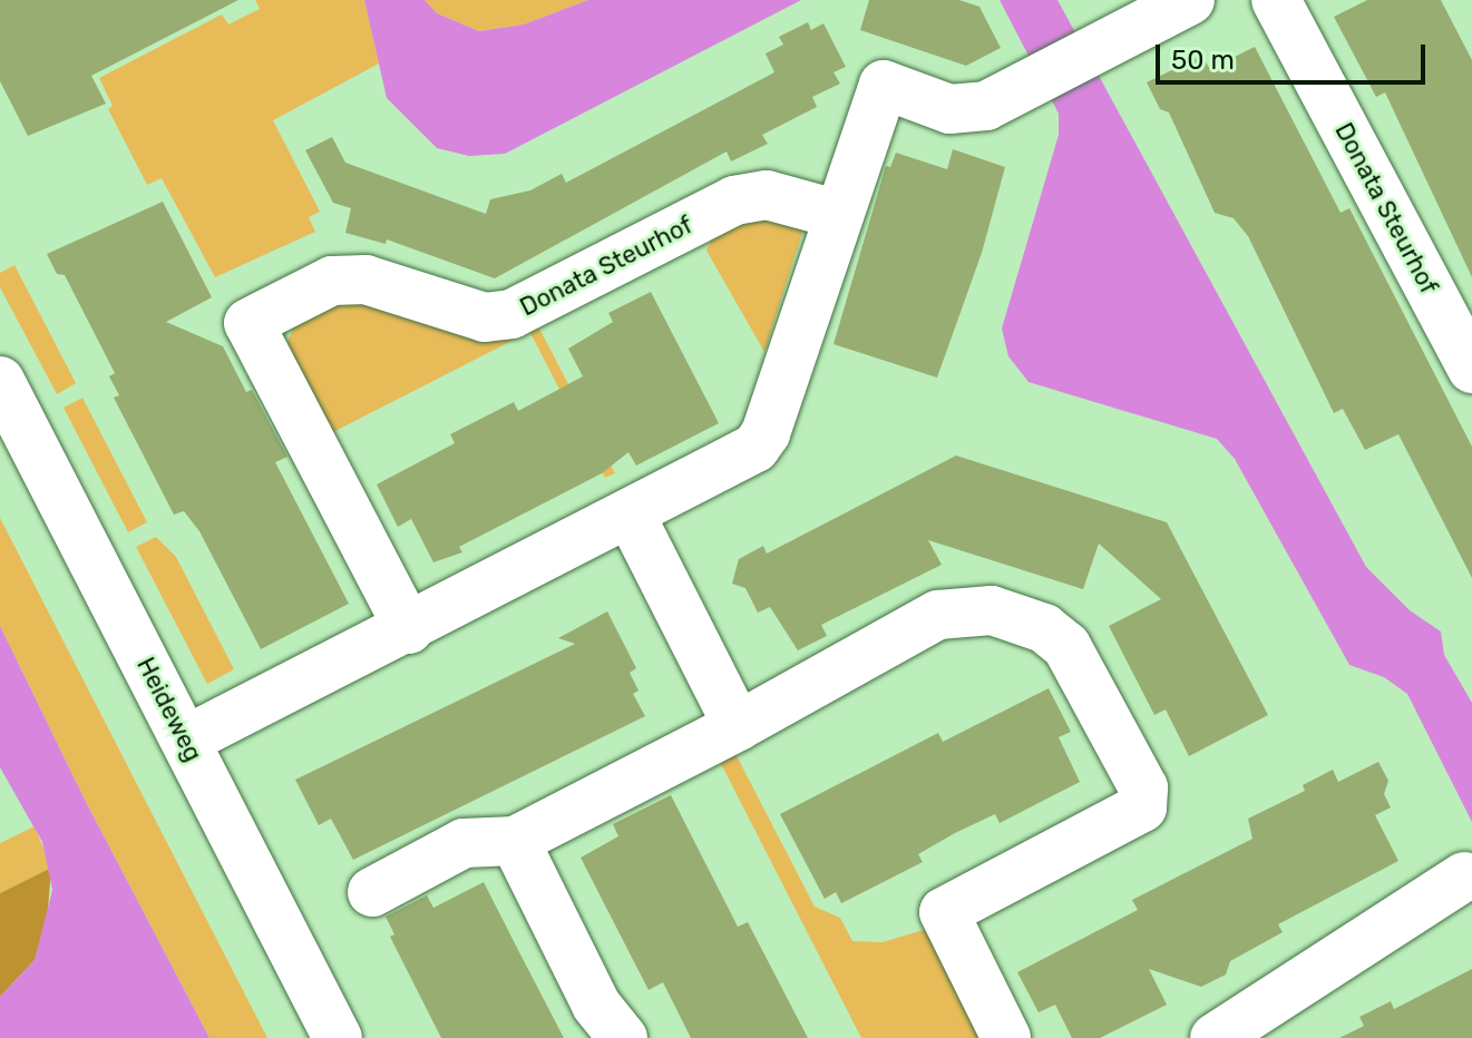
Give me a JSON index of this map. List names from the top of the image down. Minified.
{"streets":{"street":["Donata Steurhof","Heideweg"]},"scale_bar":"50 m"}
